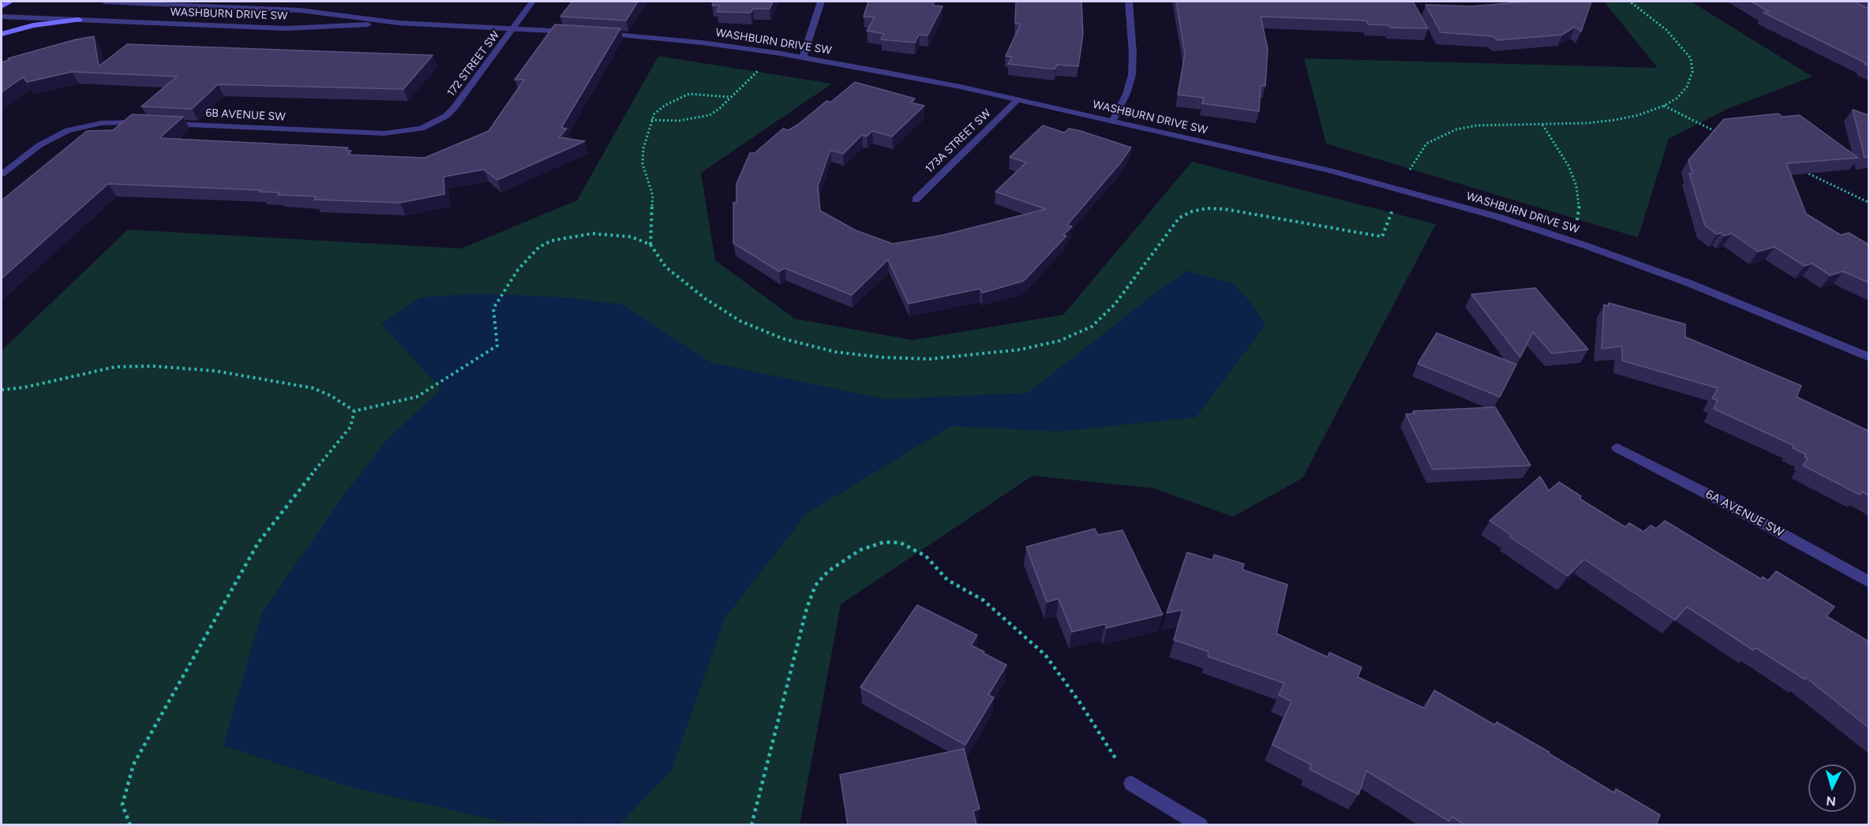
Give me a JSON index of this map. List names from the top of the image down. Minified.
{"streets":{"street":["WASHBURN DRIVE SW","172 STREET SW","6B AVENUE SW","173A STREET SW","6A AVENUE SW"]},"crossings":[["WASHBURN DRIVE SW","172 STREET SW"],["WASHBURN DRIVE SW","173A STREET SW"],["172 STREET SW","6B AVENUE SW"]],"north":"bottom"}
